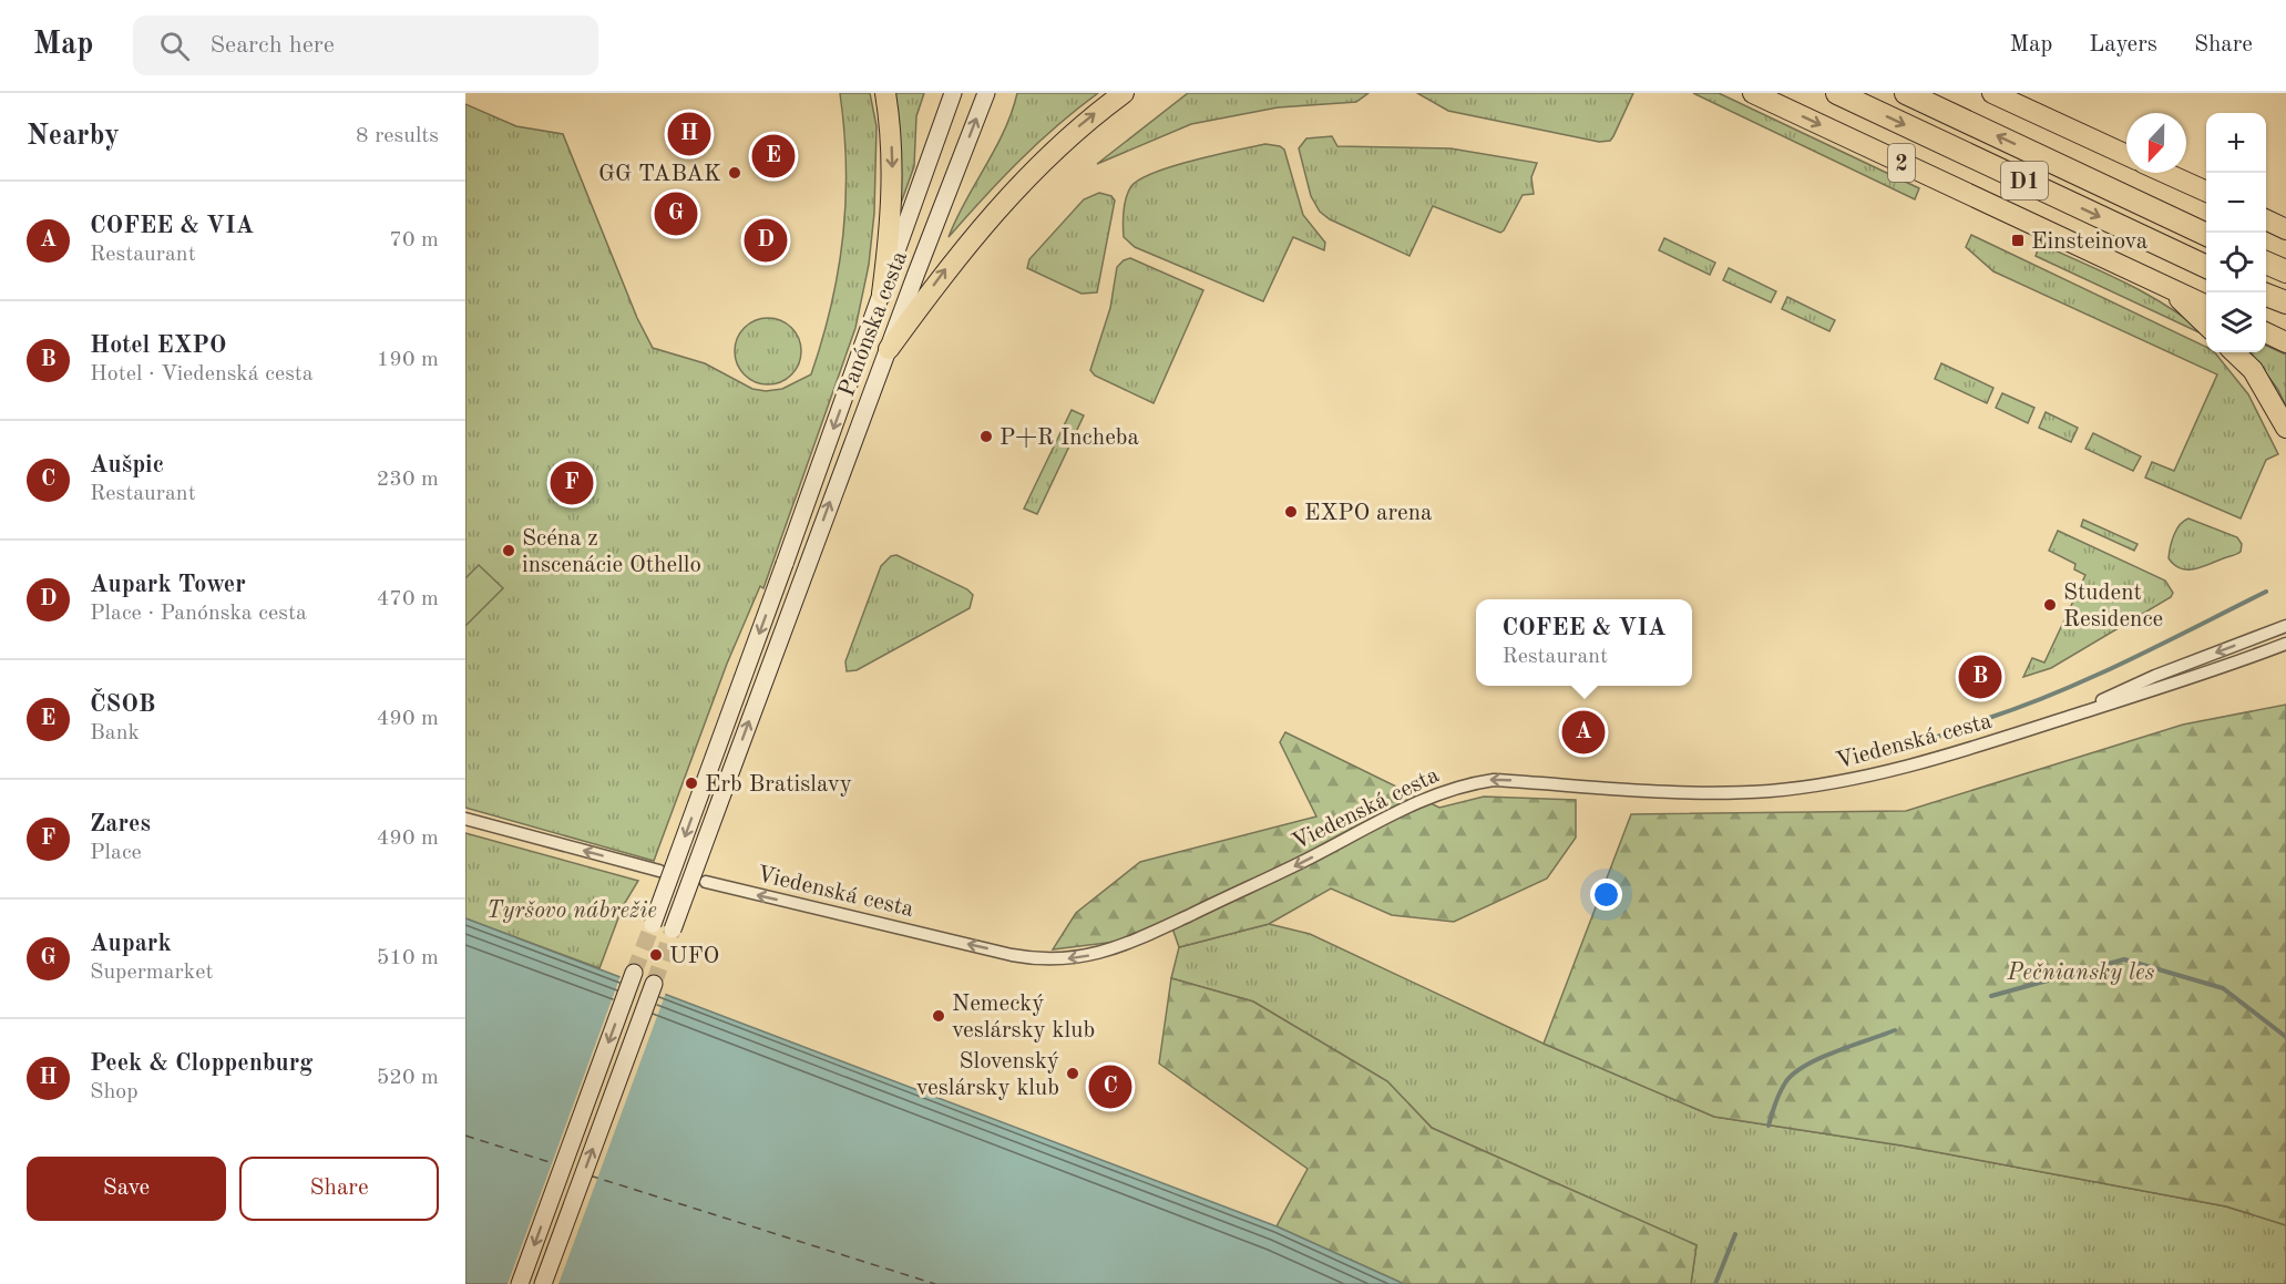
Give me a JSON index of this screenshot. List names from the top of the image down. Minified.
{"streets":{"highway":["D1"],"main road":["2","Panónska cesta"],"street":["Viedenská cesta"]},"one_way":["Viedenská cesta"],"parks":["Tyršovo nábrežie","Pečniansky les"],"places":{"other":["GG TABAK","P+R Incheba","EXPO arena","Scéna z inscenácie Othello","Student Residence","Erb Bratislavy","UFO","Nemecký veslársky klub","Slovenský veslársky klub"],"transit":["Einsteinova"]},"north":"bottom","page":{"header":"Map","search":"Search here","nav":["Map","Layers","Share"],"heading":["Nearby","8 results"],"pins":["H","E","G","D","F","B","A","C"],"map_buttons":["+","−"],"list":[{"mark":"A","name":"COFEE & VIA","note":"Restaurant","value":"70 m"},{"mark":"B","name":"Hotel EXPO","note":"Hotel · Viedenská cesta","value":"190 m"},{"mark":"C","name":"Aušpic","note":"Restaurant","value":"230 m"},{"mark":"D","name":"Aupark Tower","note":"Place · Panónska cesta","value":"470 m"},{"mark":"E","name":"ČSOB","note":"Bank","value":"490 m"},{"mark":"F","name":"Zares","note":"Place","value":"490 m"},{"mark":"G","name":"Aupark","note":"Supermarket","value":"510 m"},{"mark":"H","name":"Peek & Cloppenburg","note":"Shop","value":"520 m"}],"popup":["COFEE & VIA","Restaurant"],"buttons":["Save","Share"]}}
